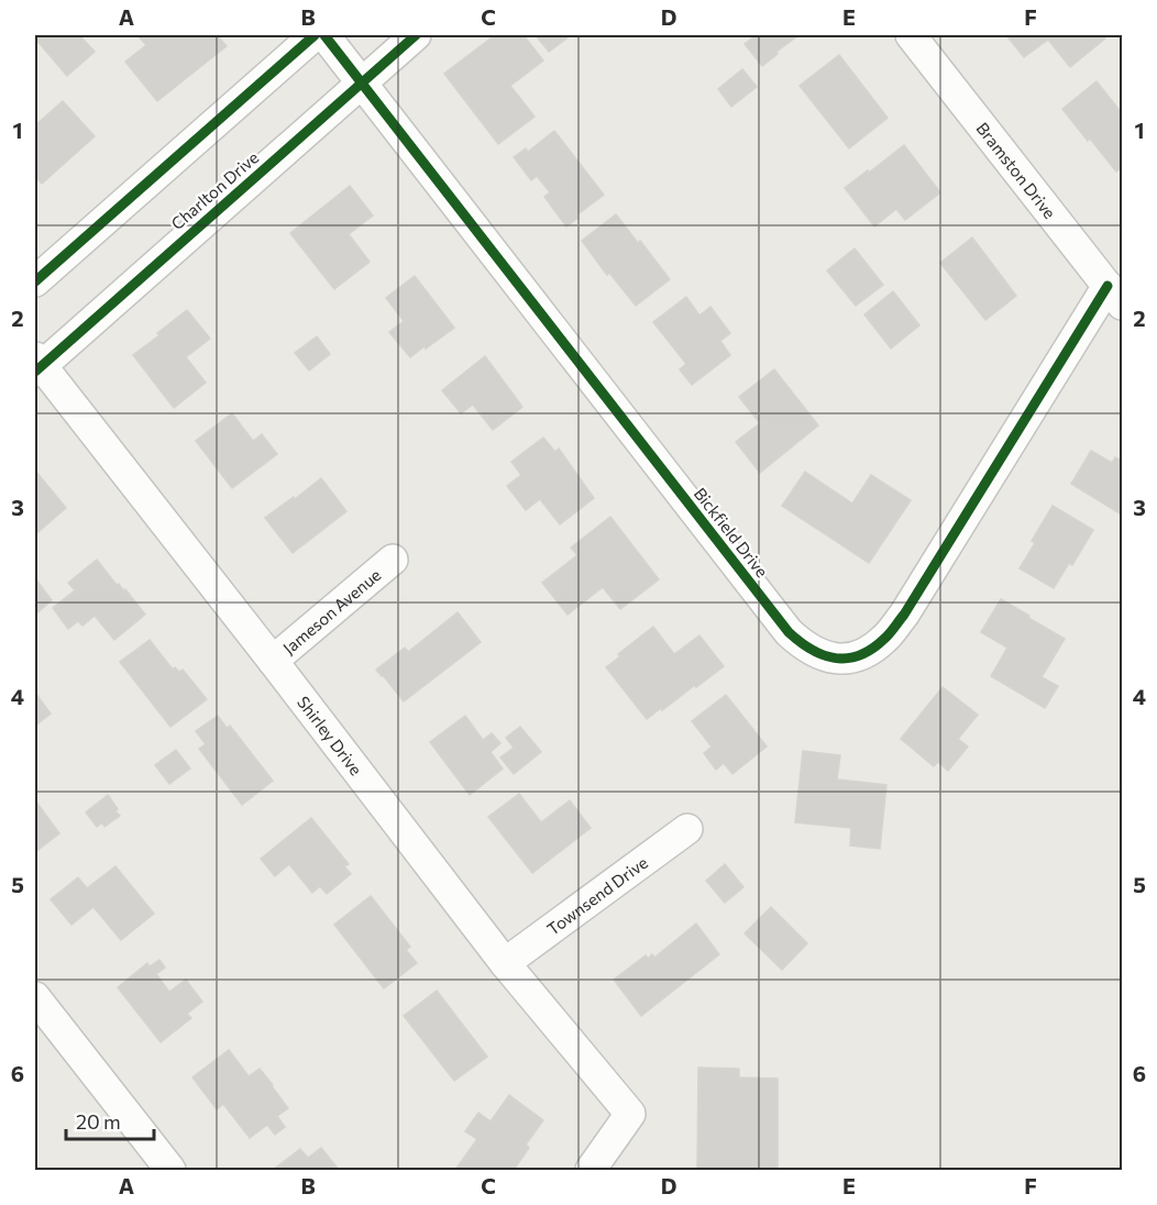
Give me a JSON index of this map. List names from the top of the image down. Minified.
{"streets":{"street":["Bramston Drive","Charlton Drive","Bickfield Drive","Jameson Avenue","Shirley Drive","Townsend Drive"]},"crossings":[["Bramston Drive","Bickfield Drive"],["Charlton Drive","Bickfield Drive"],["Charlton Drive","Shirley Drive"],["Jameson Avenue","Shirley Drive"],["Shirley Drive","Townsend Drive"]],"scale_bar":"20 m","grid":{"columns":["A","B","C","D","E","F"],"rows":["1","2","3","4","5","6"]}}
